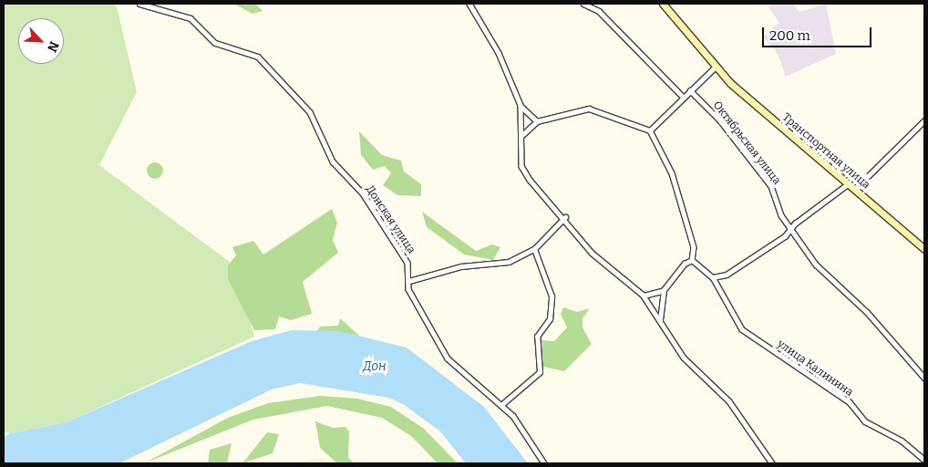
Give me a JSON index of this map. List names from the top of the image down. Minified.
{"streets":{"main road":["Транспортная улица"],"street":["Октябрьская улица","Донская улица","улица Калинина"]},"water":["Дон"],"scale_bar":"200 m","north":"bottom right"}
